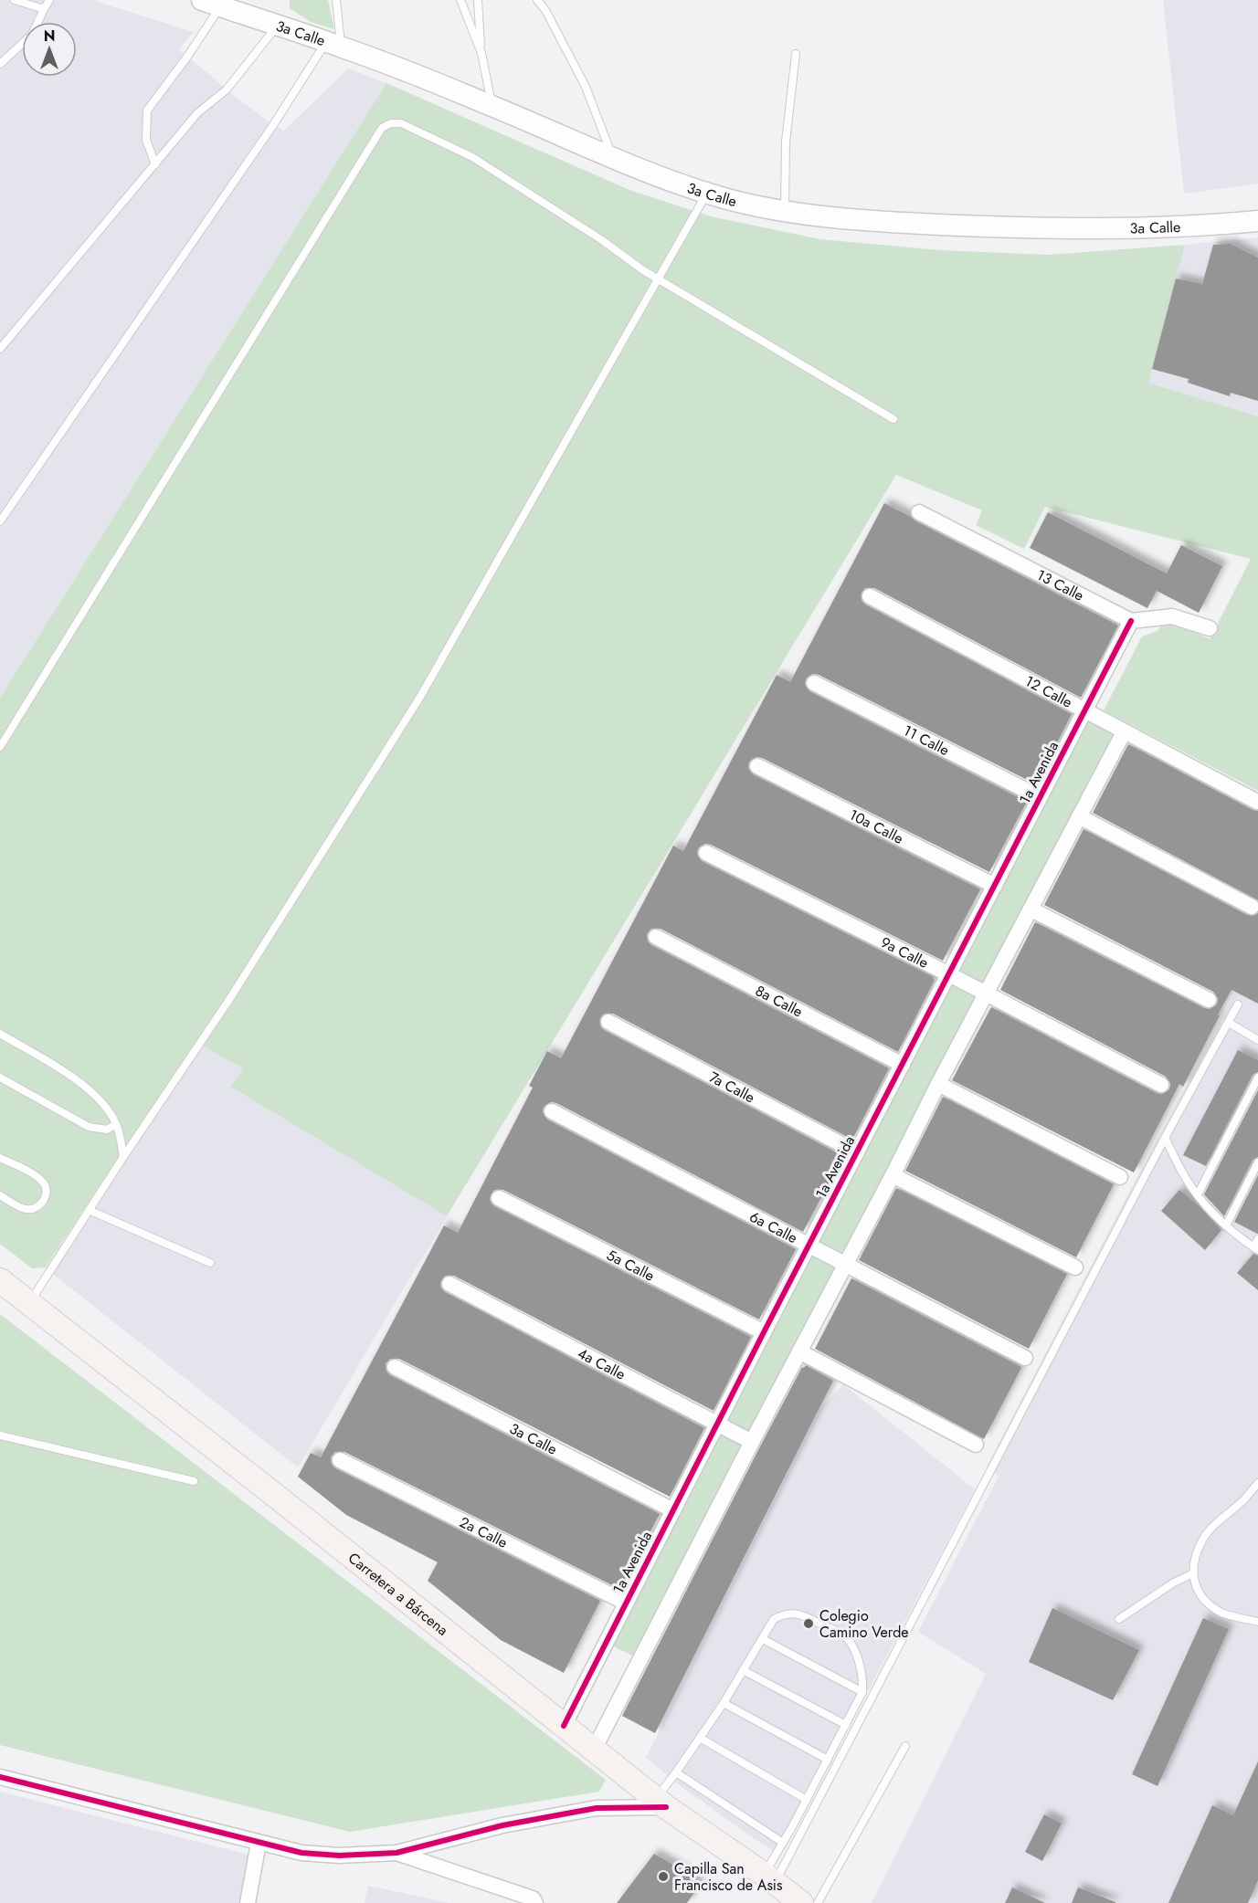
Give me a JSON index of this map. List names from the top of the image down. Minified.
{"streets":{"main road":["3a Calle","Carretera a Bárcena"],"street":["13 Calle","12 Calle","11 Calle","1a Avenida","10a Calle","9a Calle","8a Calle","7a Calle","6a Calle","5a Calle","4a Calle","2a Calle"]},"crossings":[["3a Calle","1a Avenida"],["13 Calle","1a Avenida"],["12 Calle","1a Avenida"],["11 Calle","1a Avenida"],["1a Avenida","10a Calle"],["1a Avenida","9a Calle"],["1a Avenida","8a Calle"],["1a Avenida","7a Calle"],["1a Avenida","6a Calle"],["1a Avenida","5a Calle"],["1a Avenida","4a Calle"],["1a Avenida","2a Calle"],["1a Avenida","Carretera a Bárcena"]],"places":["Colegio Camino Verde","Capilla San Francisco de Asis"],"north":"top"}
